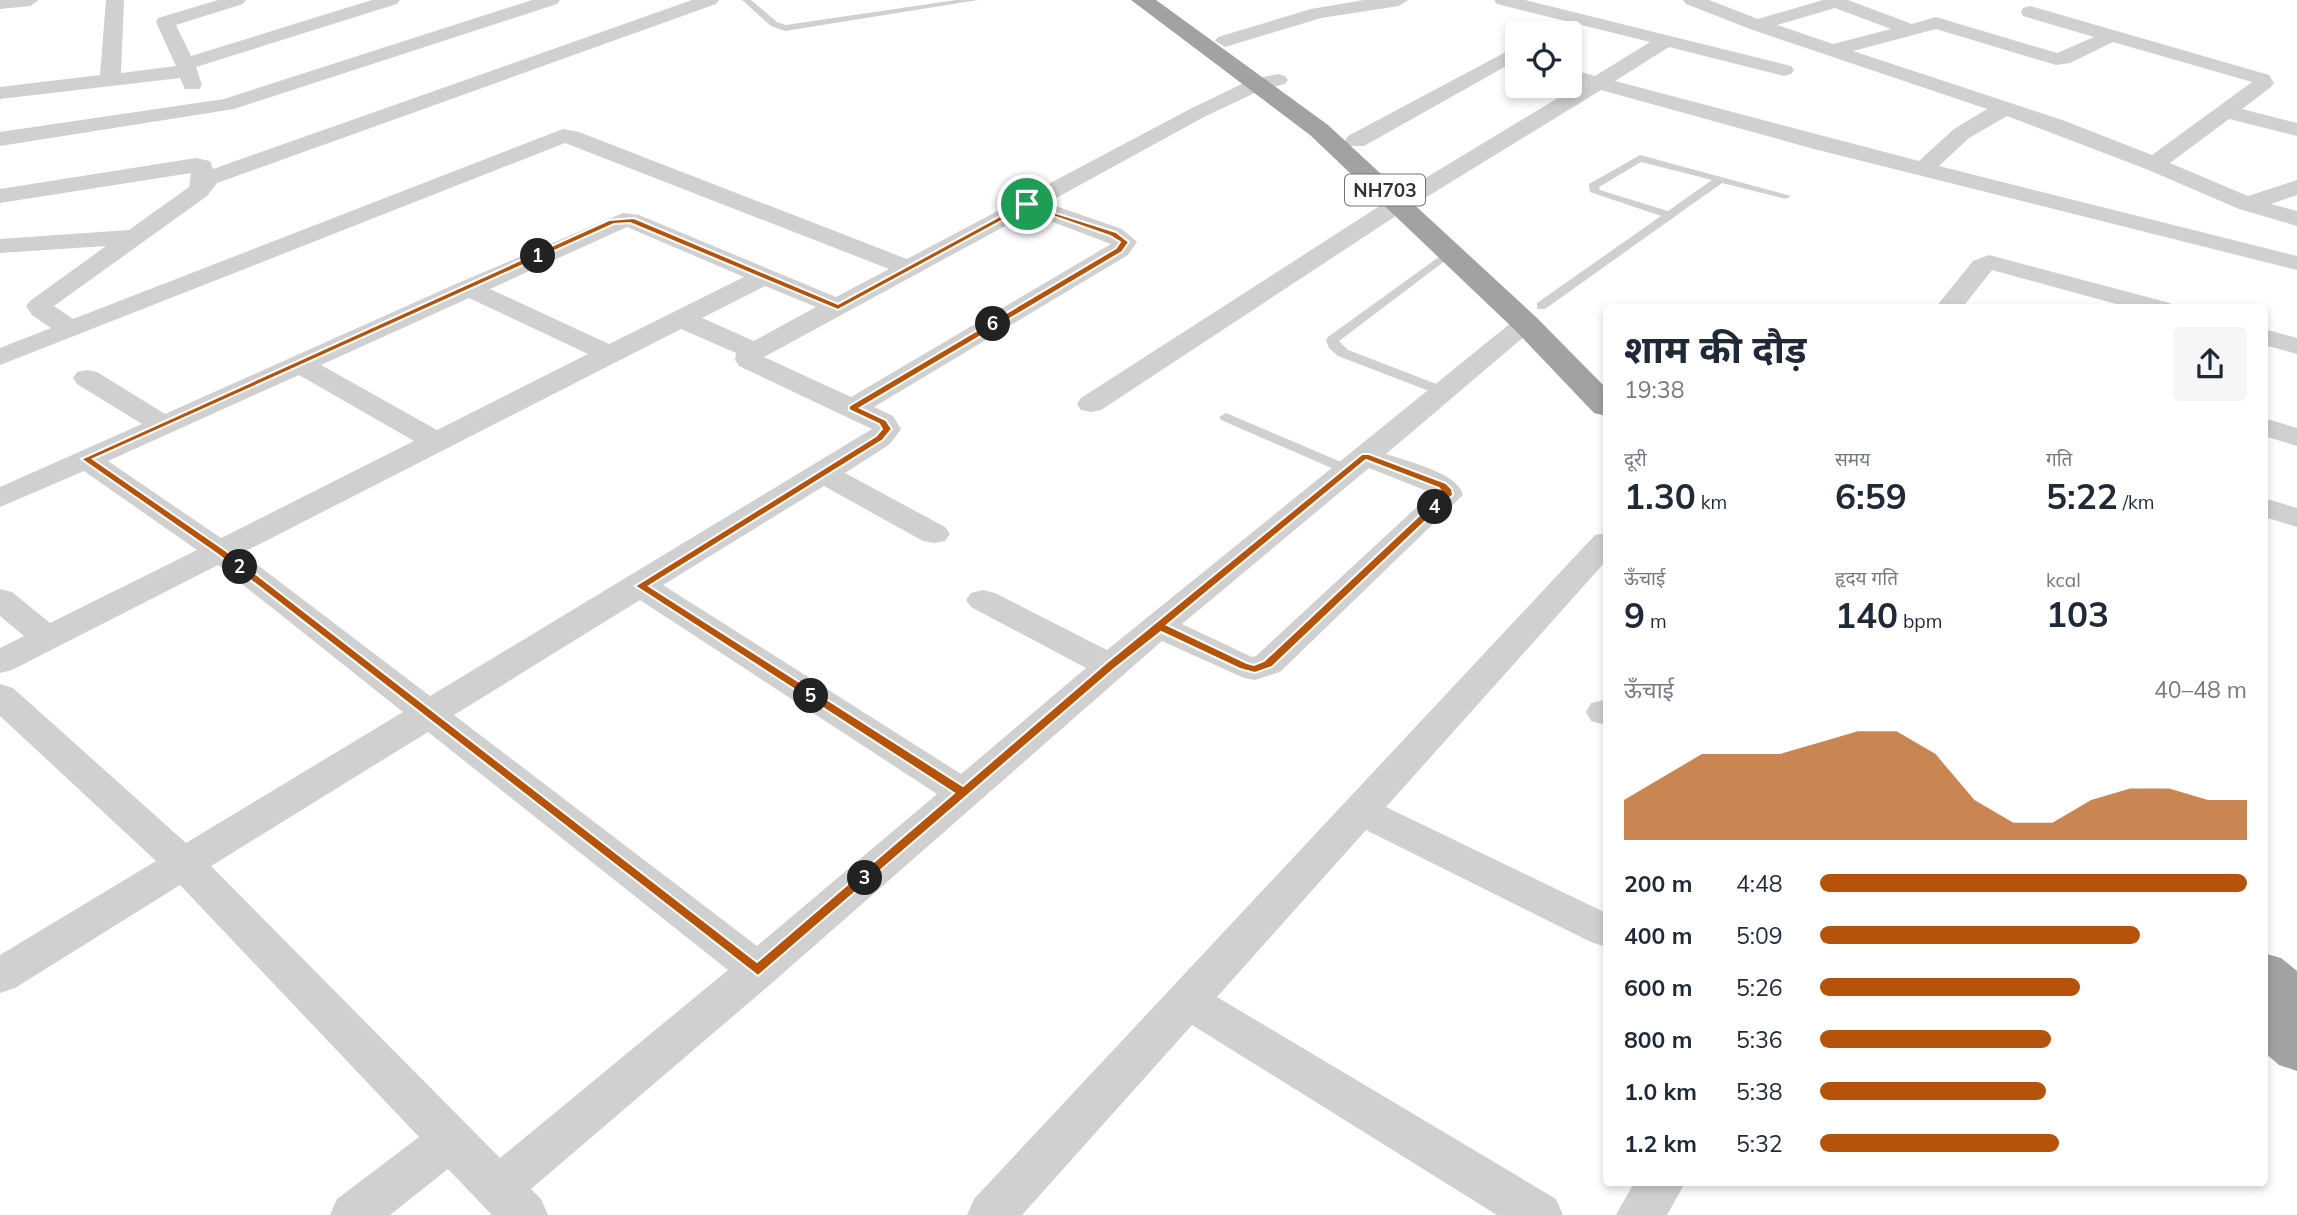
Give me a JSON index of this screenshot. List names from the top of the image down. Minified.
{"streets":{"highway":["NH703"]},"page":{"pins":["1","6","4","2","5","3"],"heading":["शाम की दौड़","19:38"],"stats":[["दूरी","1.30 km"],["समय","6:59"],["गति","5:22 /km"],["ऊँचाई","9 m"],["हृदय गति","140 bpm"],["kcal","103"]],"chart":["ऊँचाई","40–48 m"],"list":[{"name":"200 m","note":"4:48"},{"name":"400 m","note":"5:09"},{"name":"600 m","note":"5:26"},{"name":"800 m","note":"5:36"},{"name":"1.0 km","note":"5:38"},{"name":"1.2 km","note":"5:32"}]}}
